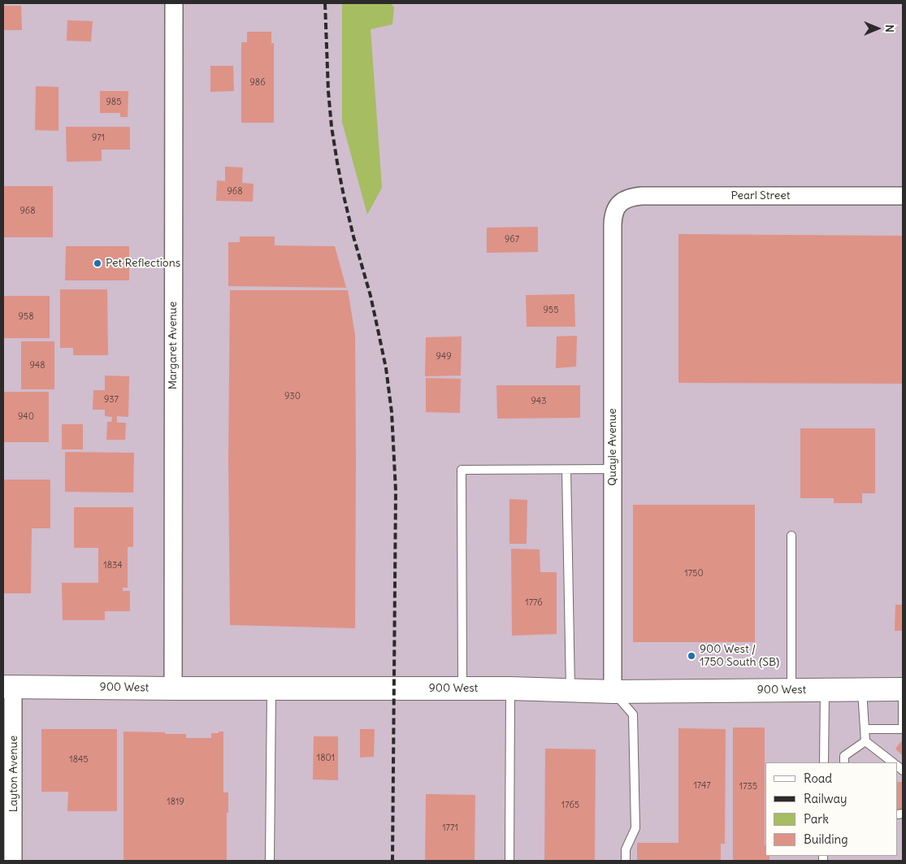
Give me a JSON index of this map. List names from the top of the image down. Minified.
{"streets":{"main road":["900 West"],"street":["Pearl Street","Margaret Avenue","Quayle Avenue","Layton Avenue"]},"crossings":[["Pearl Street","Quayle Avenue"],["Margaret Avenue","900 West"],["Quayle Avenue","900 West"],["900 West","Layton Avenue"]],"places":["Pet Reflections","900 West / 1750 South (SB)"],"house_numbers":["986","985","971","968","968","967","955","958","949","948","930","937","943","940","1834","1750","1776","1801","1845","1747","1735","1819","1765","1771"],"legend":["Road","Railway","Park","Building"],"north":"right"}
